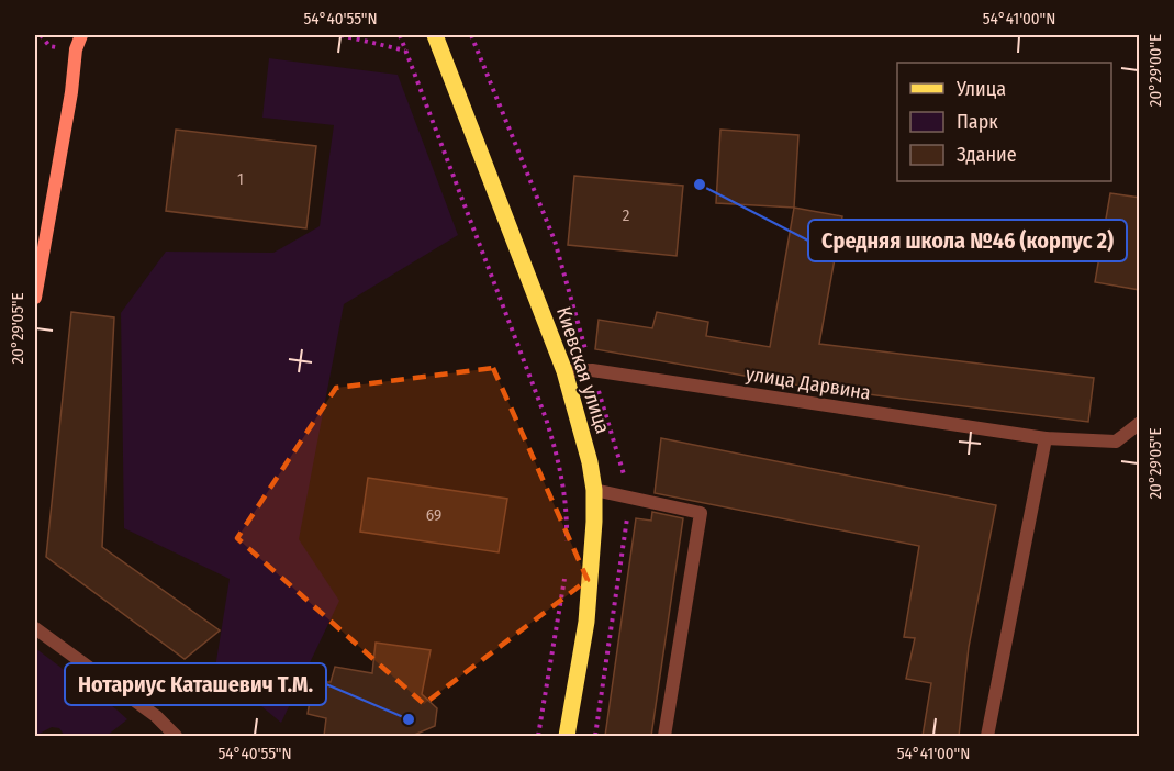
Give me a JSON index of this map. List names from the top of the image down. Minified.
{"streets":{"main road":["Киевская улица"],"street":["улица Дарвина"]},"crossings":[["Киевская улица","улица Дарвина"]],"places":["Средняя школа №46 (корпус 2)","Нотариус Каташевич Т.М."],"house_numbers":["1","2","69"],"legend":["Улица","Парк","Здание"],"coordinates":["54°40'55\"N","54°41'00\"N","20°29'00\"E","20°29'05\"E"]}
